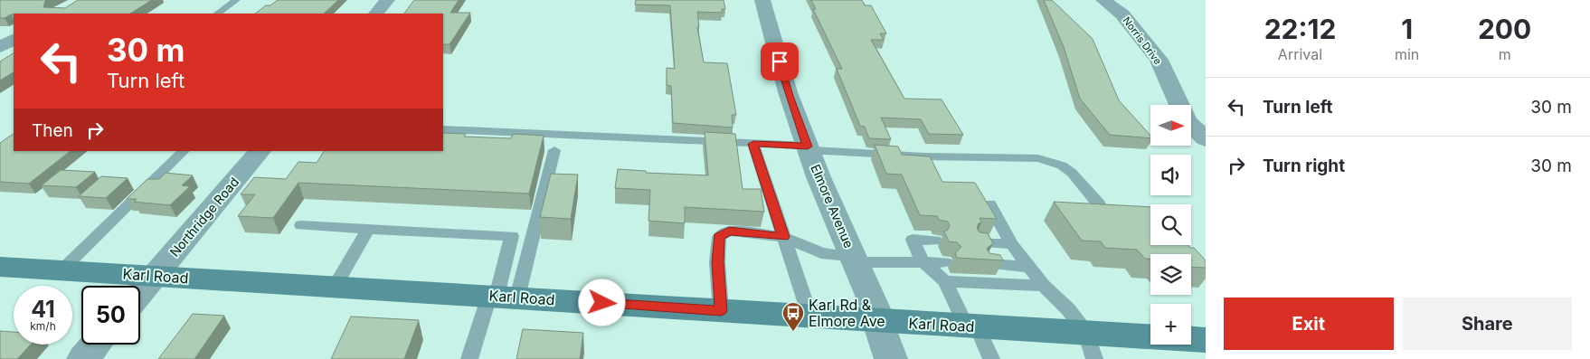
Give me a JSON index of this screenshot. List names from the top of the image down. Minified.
{"streets":{"main road":["Karl Road"],"street":["Norris Drive","Elmore Avenue","Northridge Road"]},"crossings":[["Elmore Avenue","Karl Road"],["Northridge Road","Karl Road"]],"places":{"bus stop":["Karl Rd & Elmore Ave"]},"north":"right","page":{"eta":["22:12","Arrival","1","min","200","m"],"turn":["30 m","Turn left"],"list":[{"name":"Turn left","value":"30 m"},{"name":"Turn right","value":"30 m"}],"map_buttons":"+","then":"Then","speed":"41 km/h","limit":"50","buttons":["Exit","Share"]}}
